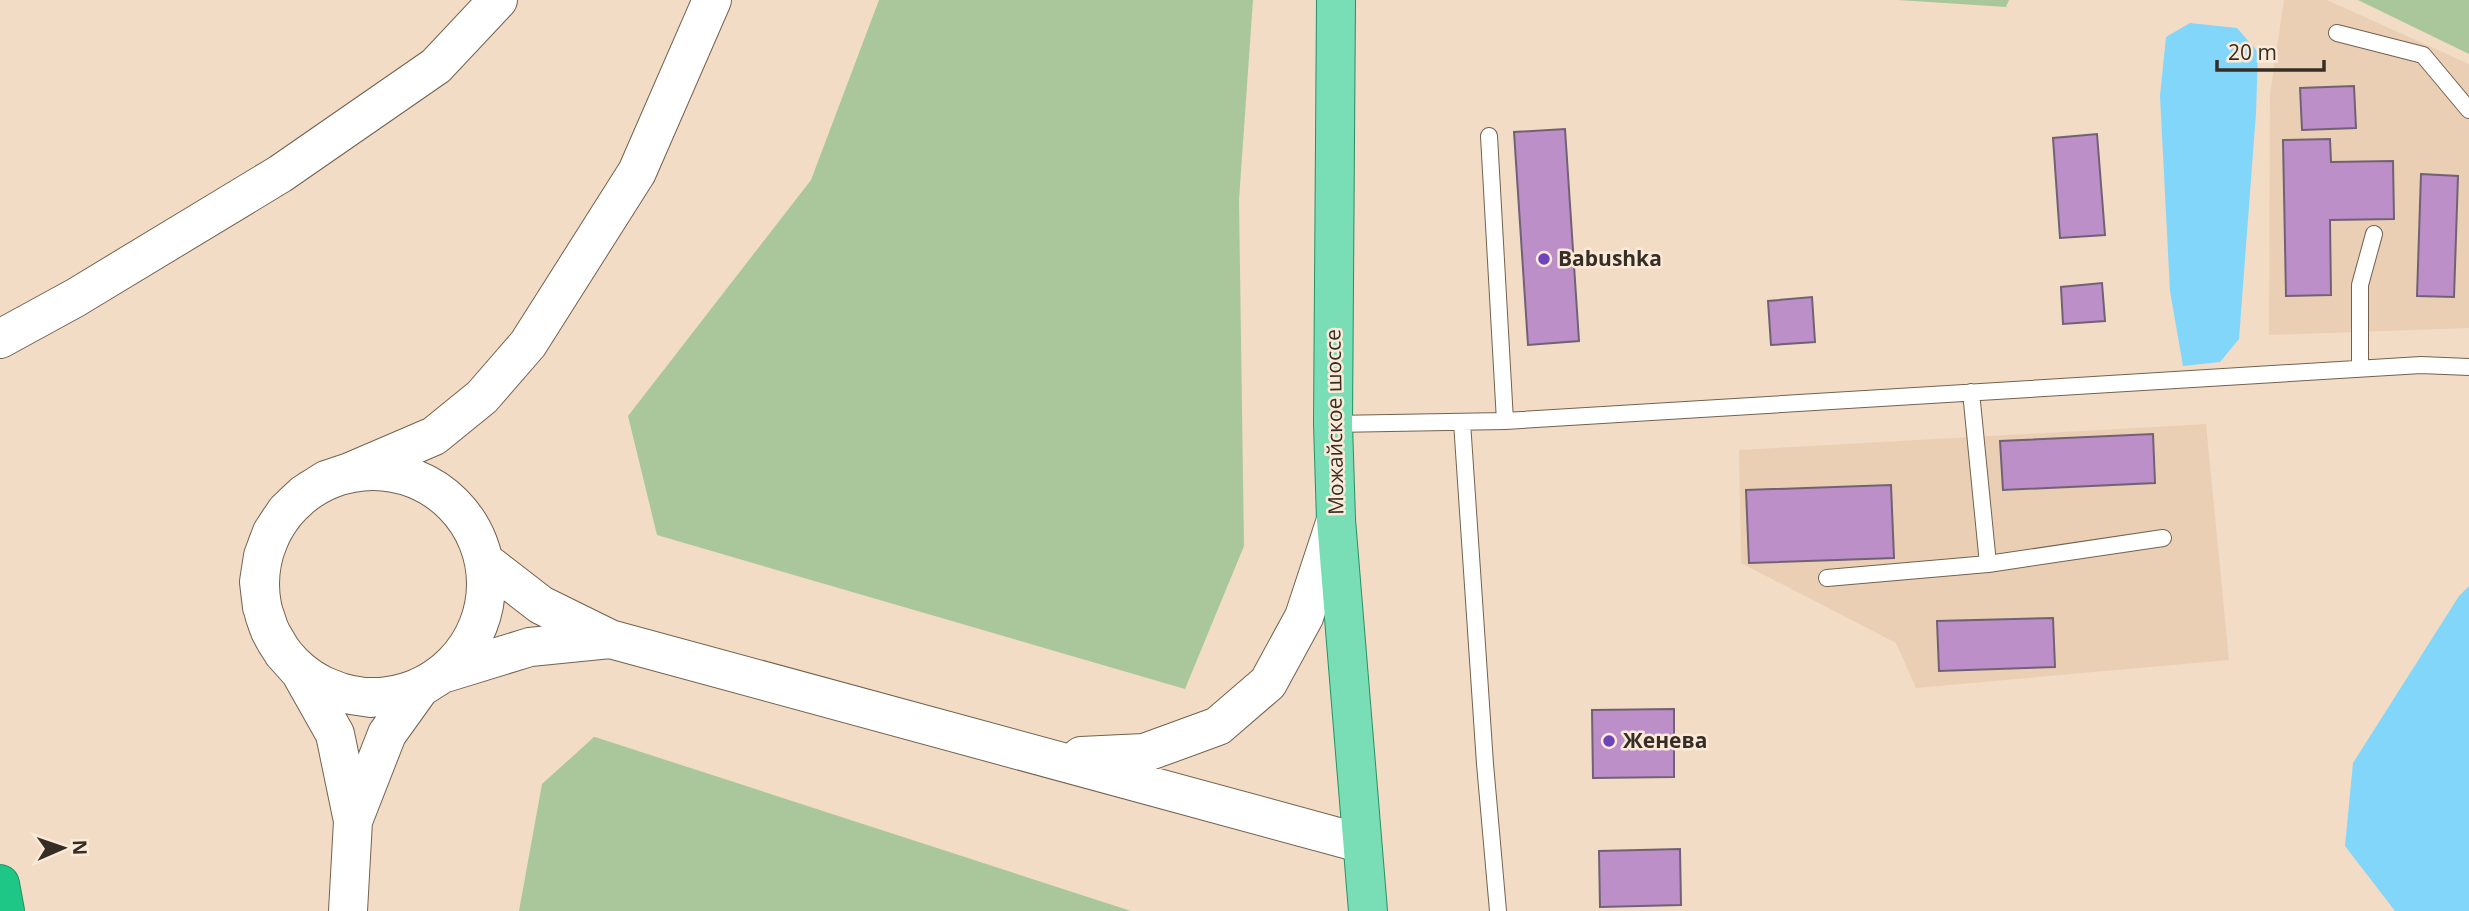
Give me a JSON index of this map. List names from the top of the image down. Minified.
{"streets":{"main road":["Можайское шоссе"]},"places":["Babushka","Женева"],"scale_bar":"20 m","north":"right"}
